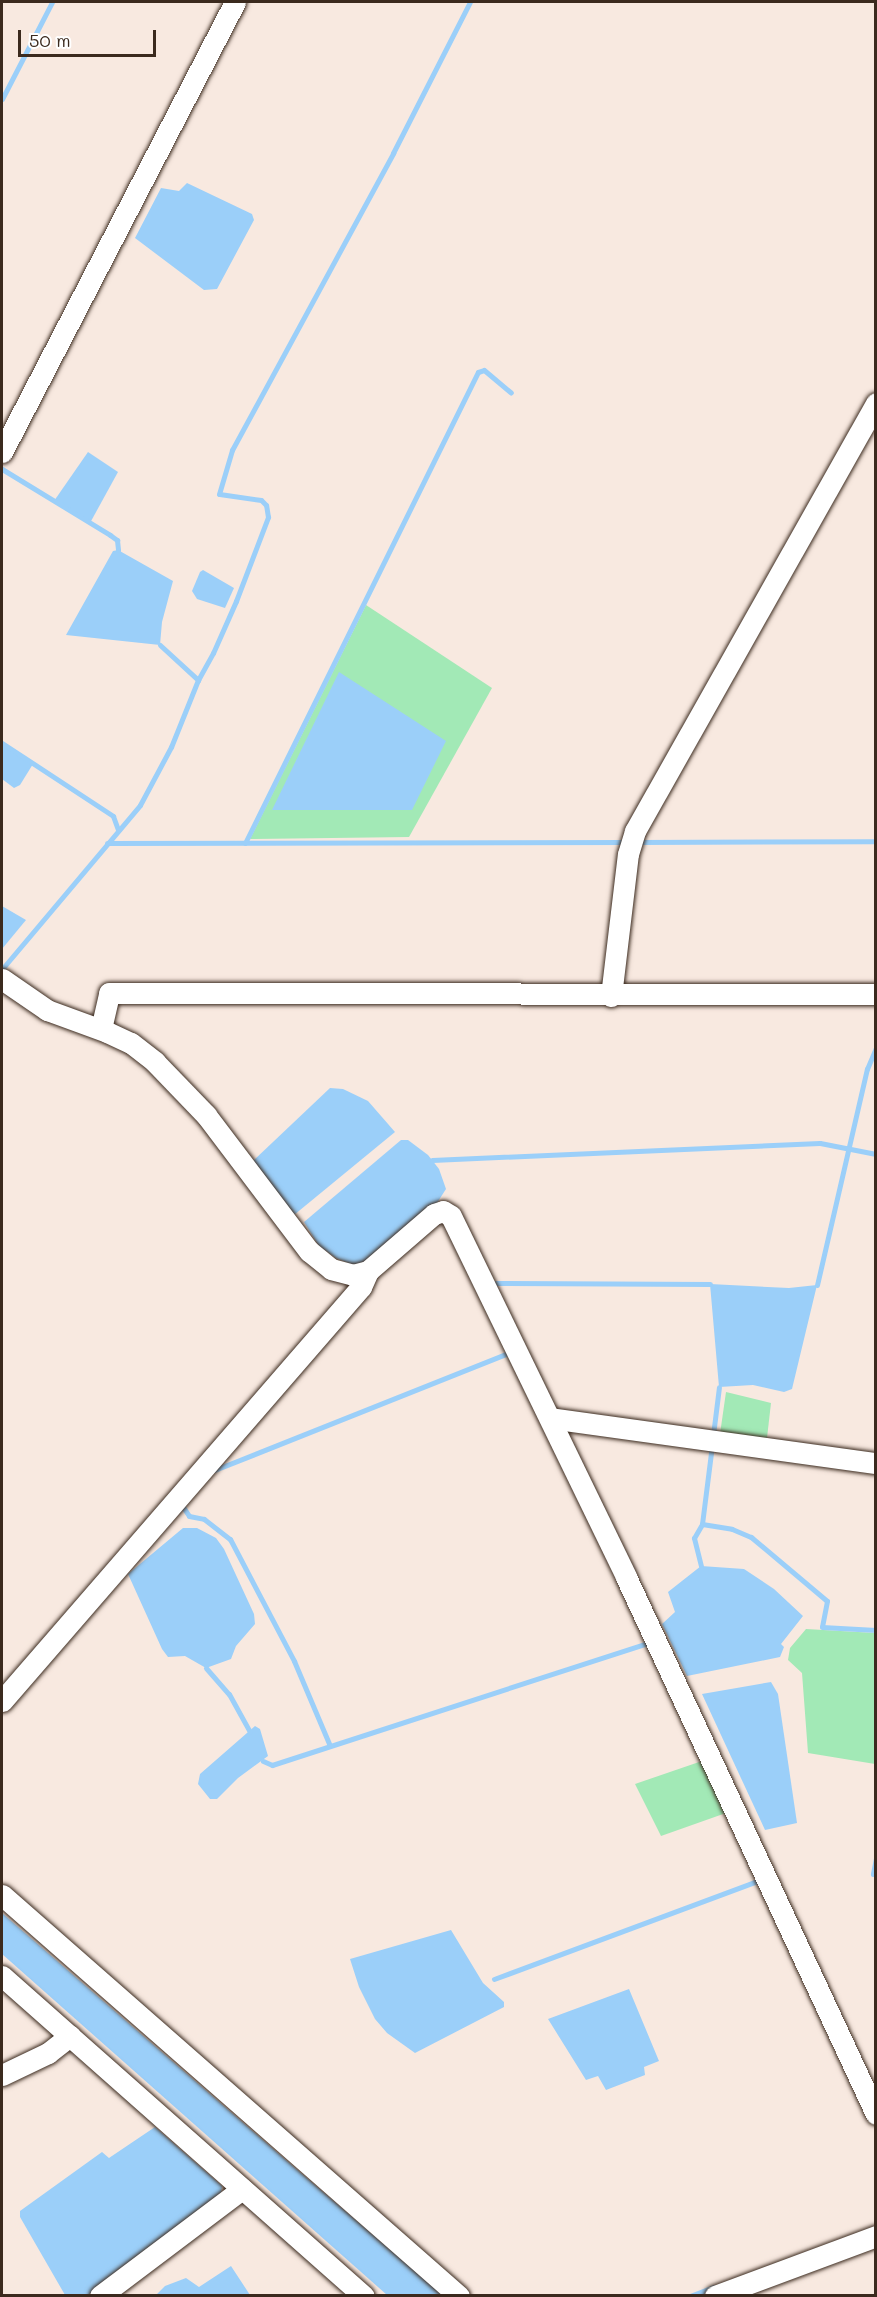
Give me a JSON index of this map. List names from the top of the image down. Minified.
{"scale_bar":"50 m"}
